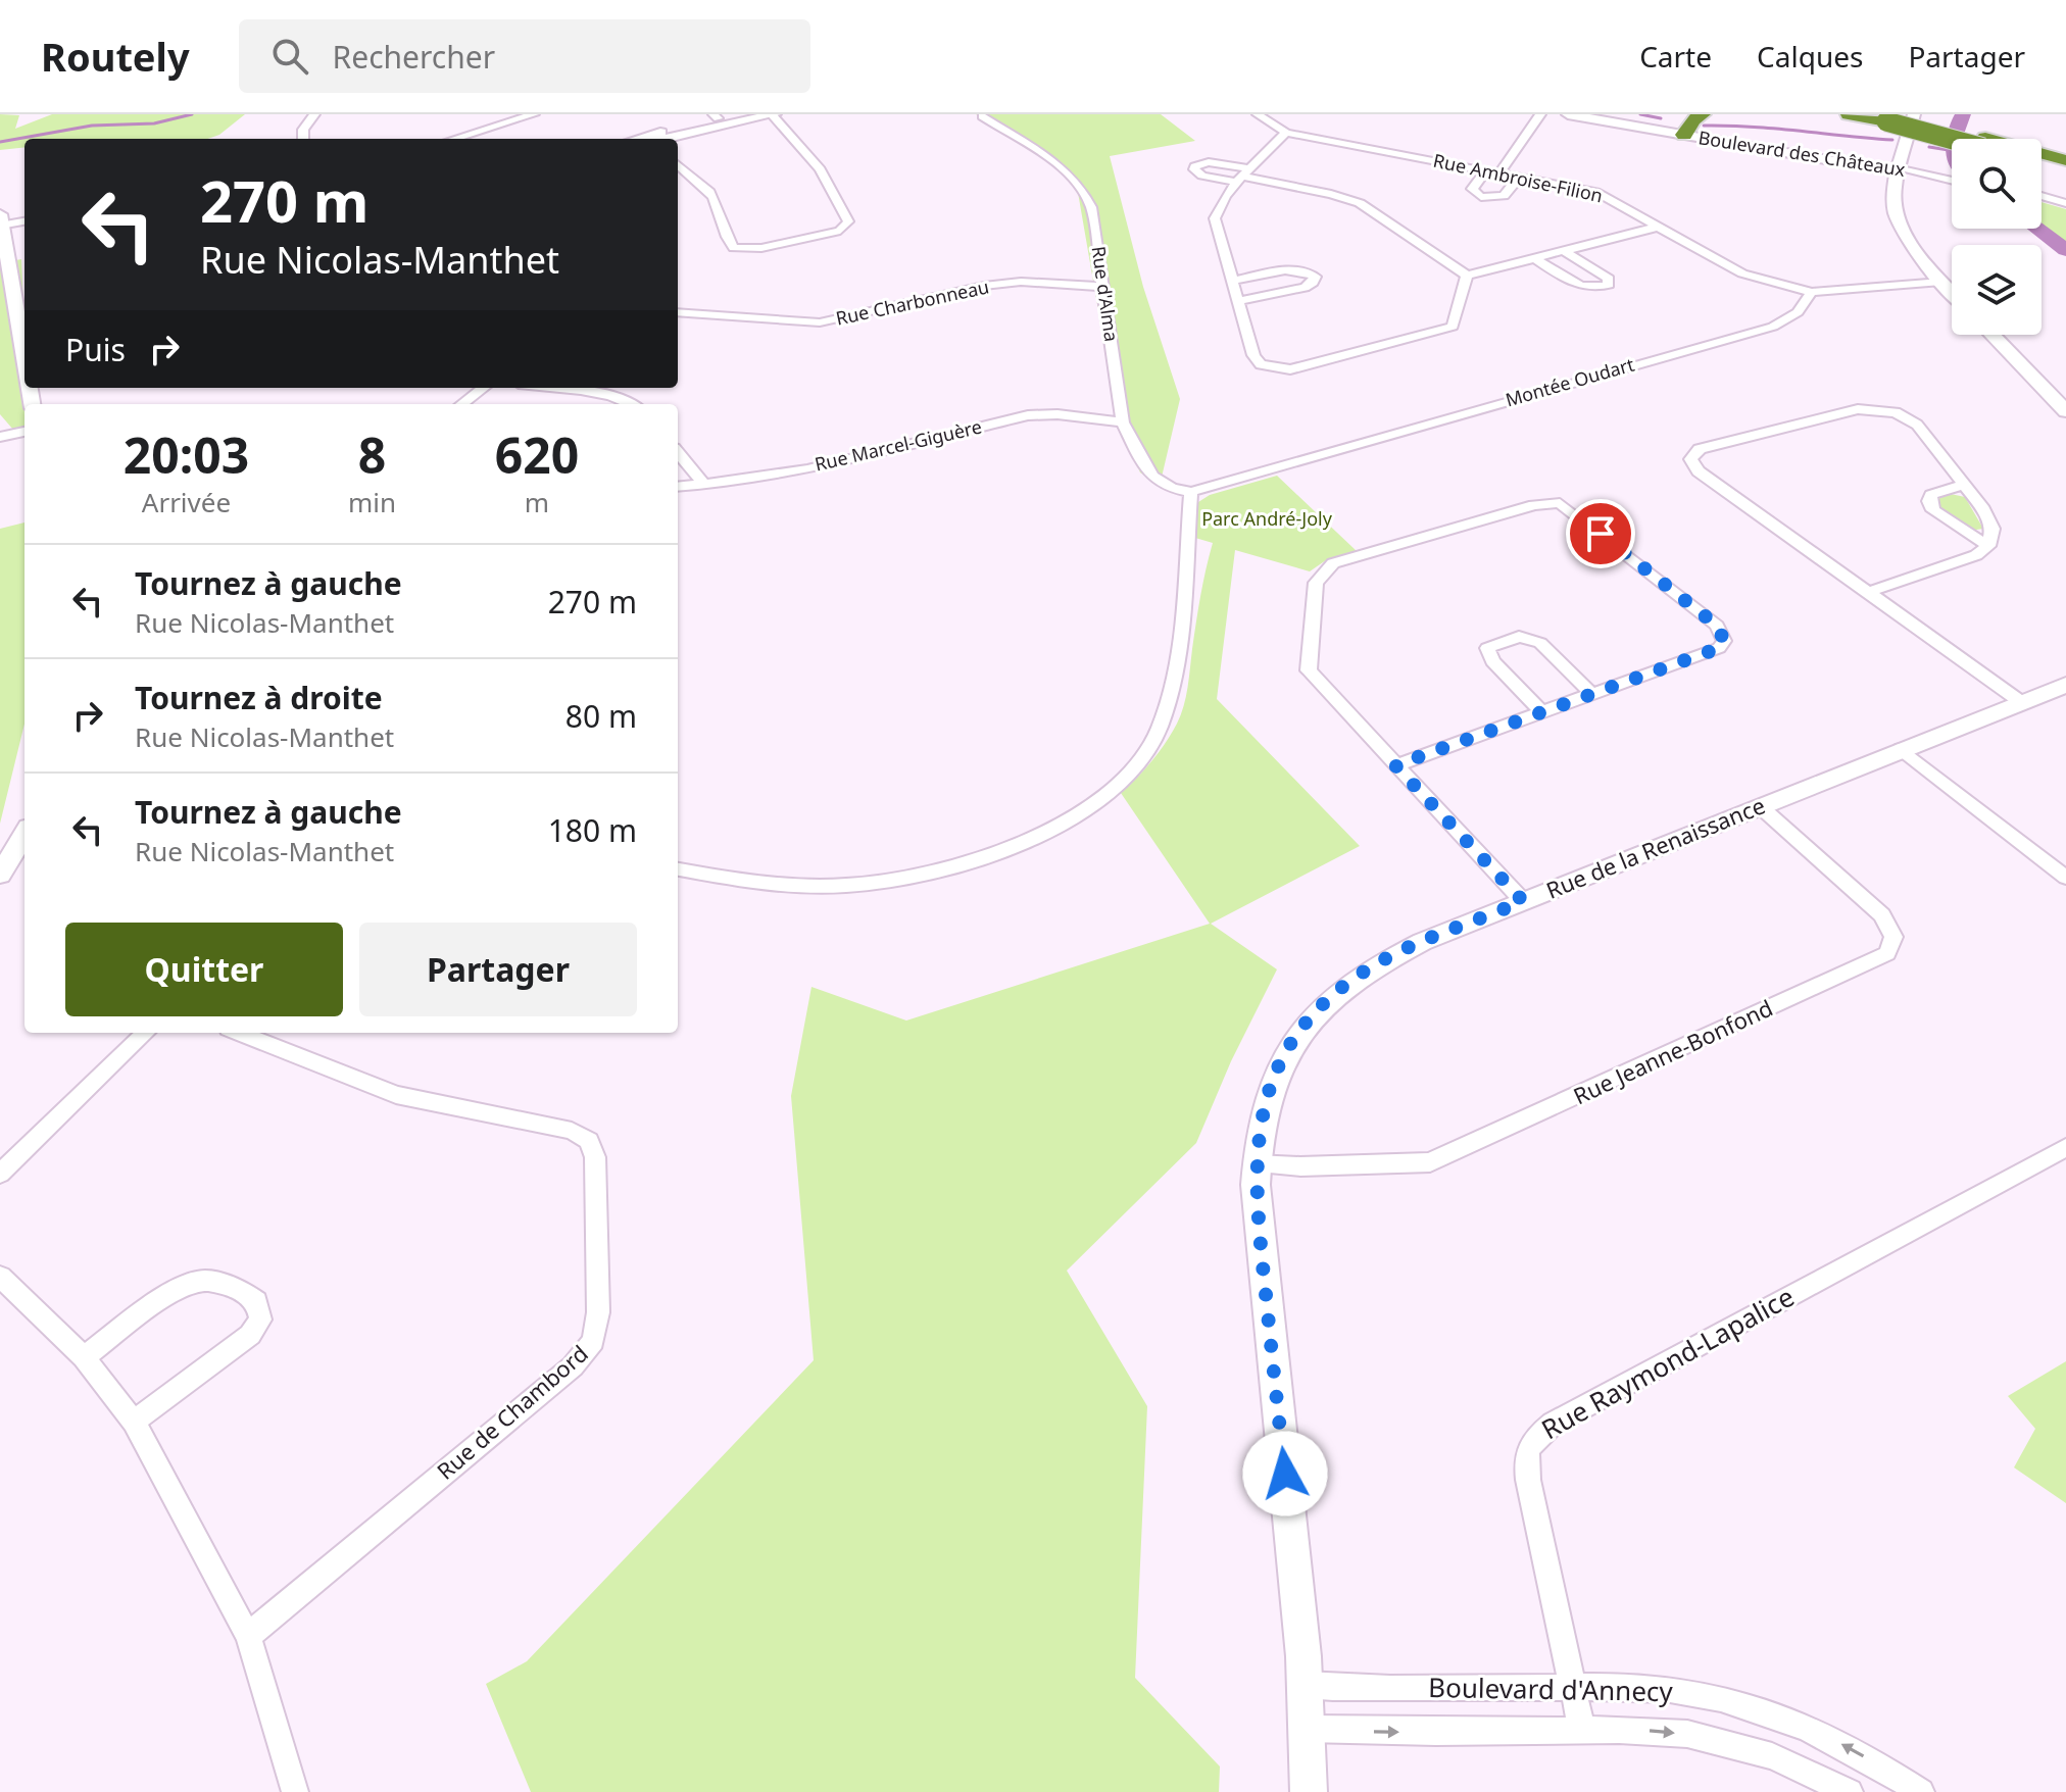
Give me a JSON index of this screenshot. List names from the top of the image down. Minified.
{"streets":{"street":["Boulevard des Châteaux","Rue Ambroise-Filion","Rue d'Alma","Rue Charbonneau","Montée Oudart","Rue Marcel-Giguère","Rue de la Renaissance","Rue Jeanne-Bonfond","Rue Raymond-Lapalice","Rue de Chambord","Boulevard d'Annecy"]},"crossings":[["Rue Ambroise-Filion","Montée Oudart"],["Rue d'Alma","Rue Charbonneau"],["Rue d'Alma","Montée Oudart"],["Rue d'Alma","Rue Marcel-Giguère"],["Rue de la Renaissance","Rue Jeanne-Bonfond"],["Rue de la Renaissance","Boulevard d'Annecy"],["Rue Raymond-Lapalice","Boulevard d'Annecy"]],"parks":["Parc André-Joly"],"page":{"header":"Routely","search":"Rechercher","nav":["Carte","Calques","Partager"],"turn":["270 m","Rue Nicolas-Manthet"],"then":"Puis","eta":["20:03","Arrivée","8","min","620","m"],"list":[{"name":"Tournez à gauche","note":"Rue Nicolas-Manthet","value":"270 m"},{"name":"Tournez à droite","note":"Rue Nicolas-Manthet","value":"80 m"},{"name":"Tournez à gauche","note":"Rue Nicolas-Manthet","value":"180 m"}],"buttons":["Quitter","Partager"]}}
